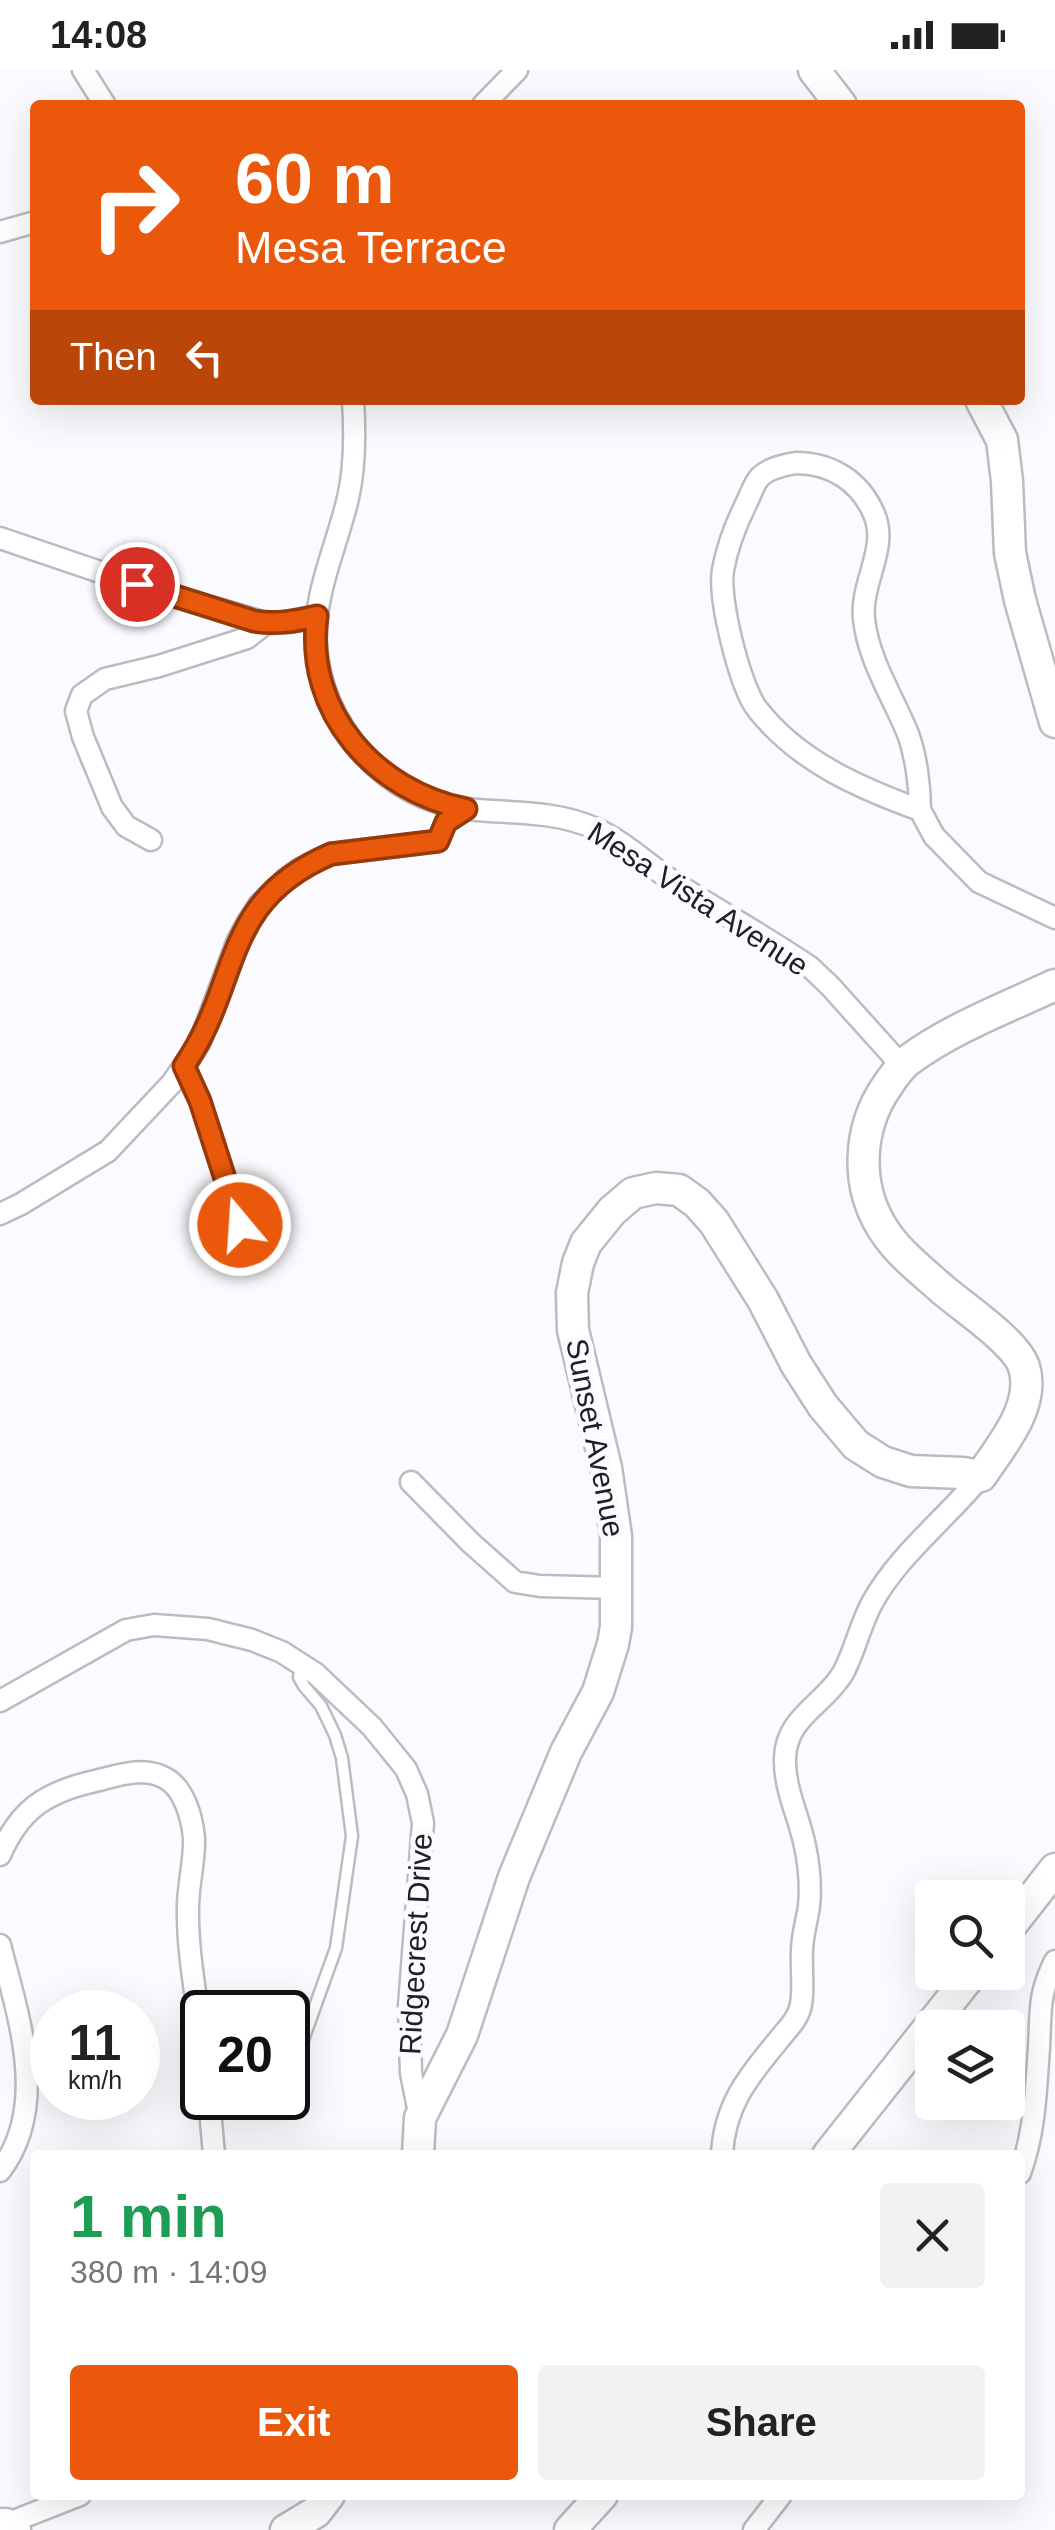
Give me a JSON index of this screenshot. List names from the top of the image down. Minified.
{"streets":{"street":["Mesa Vista Avenue","Sunset Avenue","Ridgecrest Drive"]},"crossings":[["Sunset Avenue","Ridgecrest Drive"]],"page":{"status":"14:08","turn":["60 m","Mesa Terrace"],"then":"Then","speed":"11 km/h","limit":"20","heading":["1 min","380 m · 14:09"],"buttons":["Exit","Share"]}}
